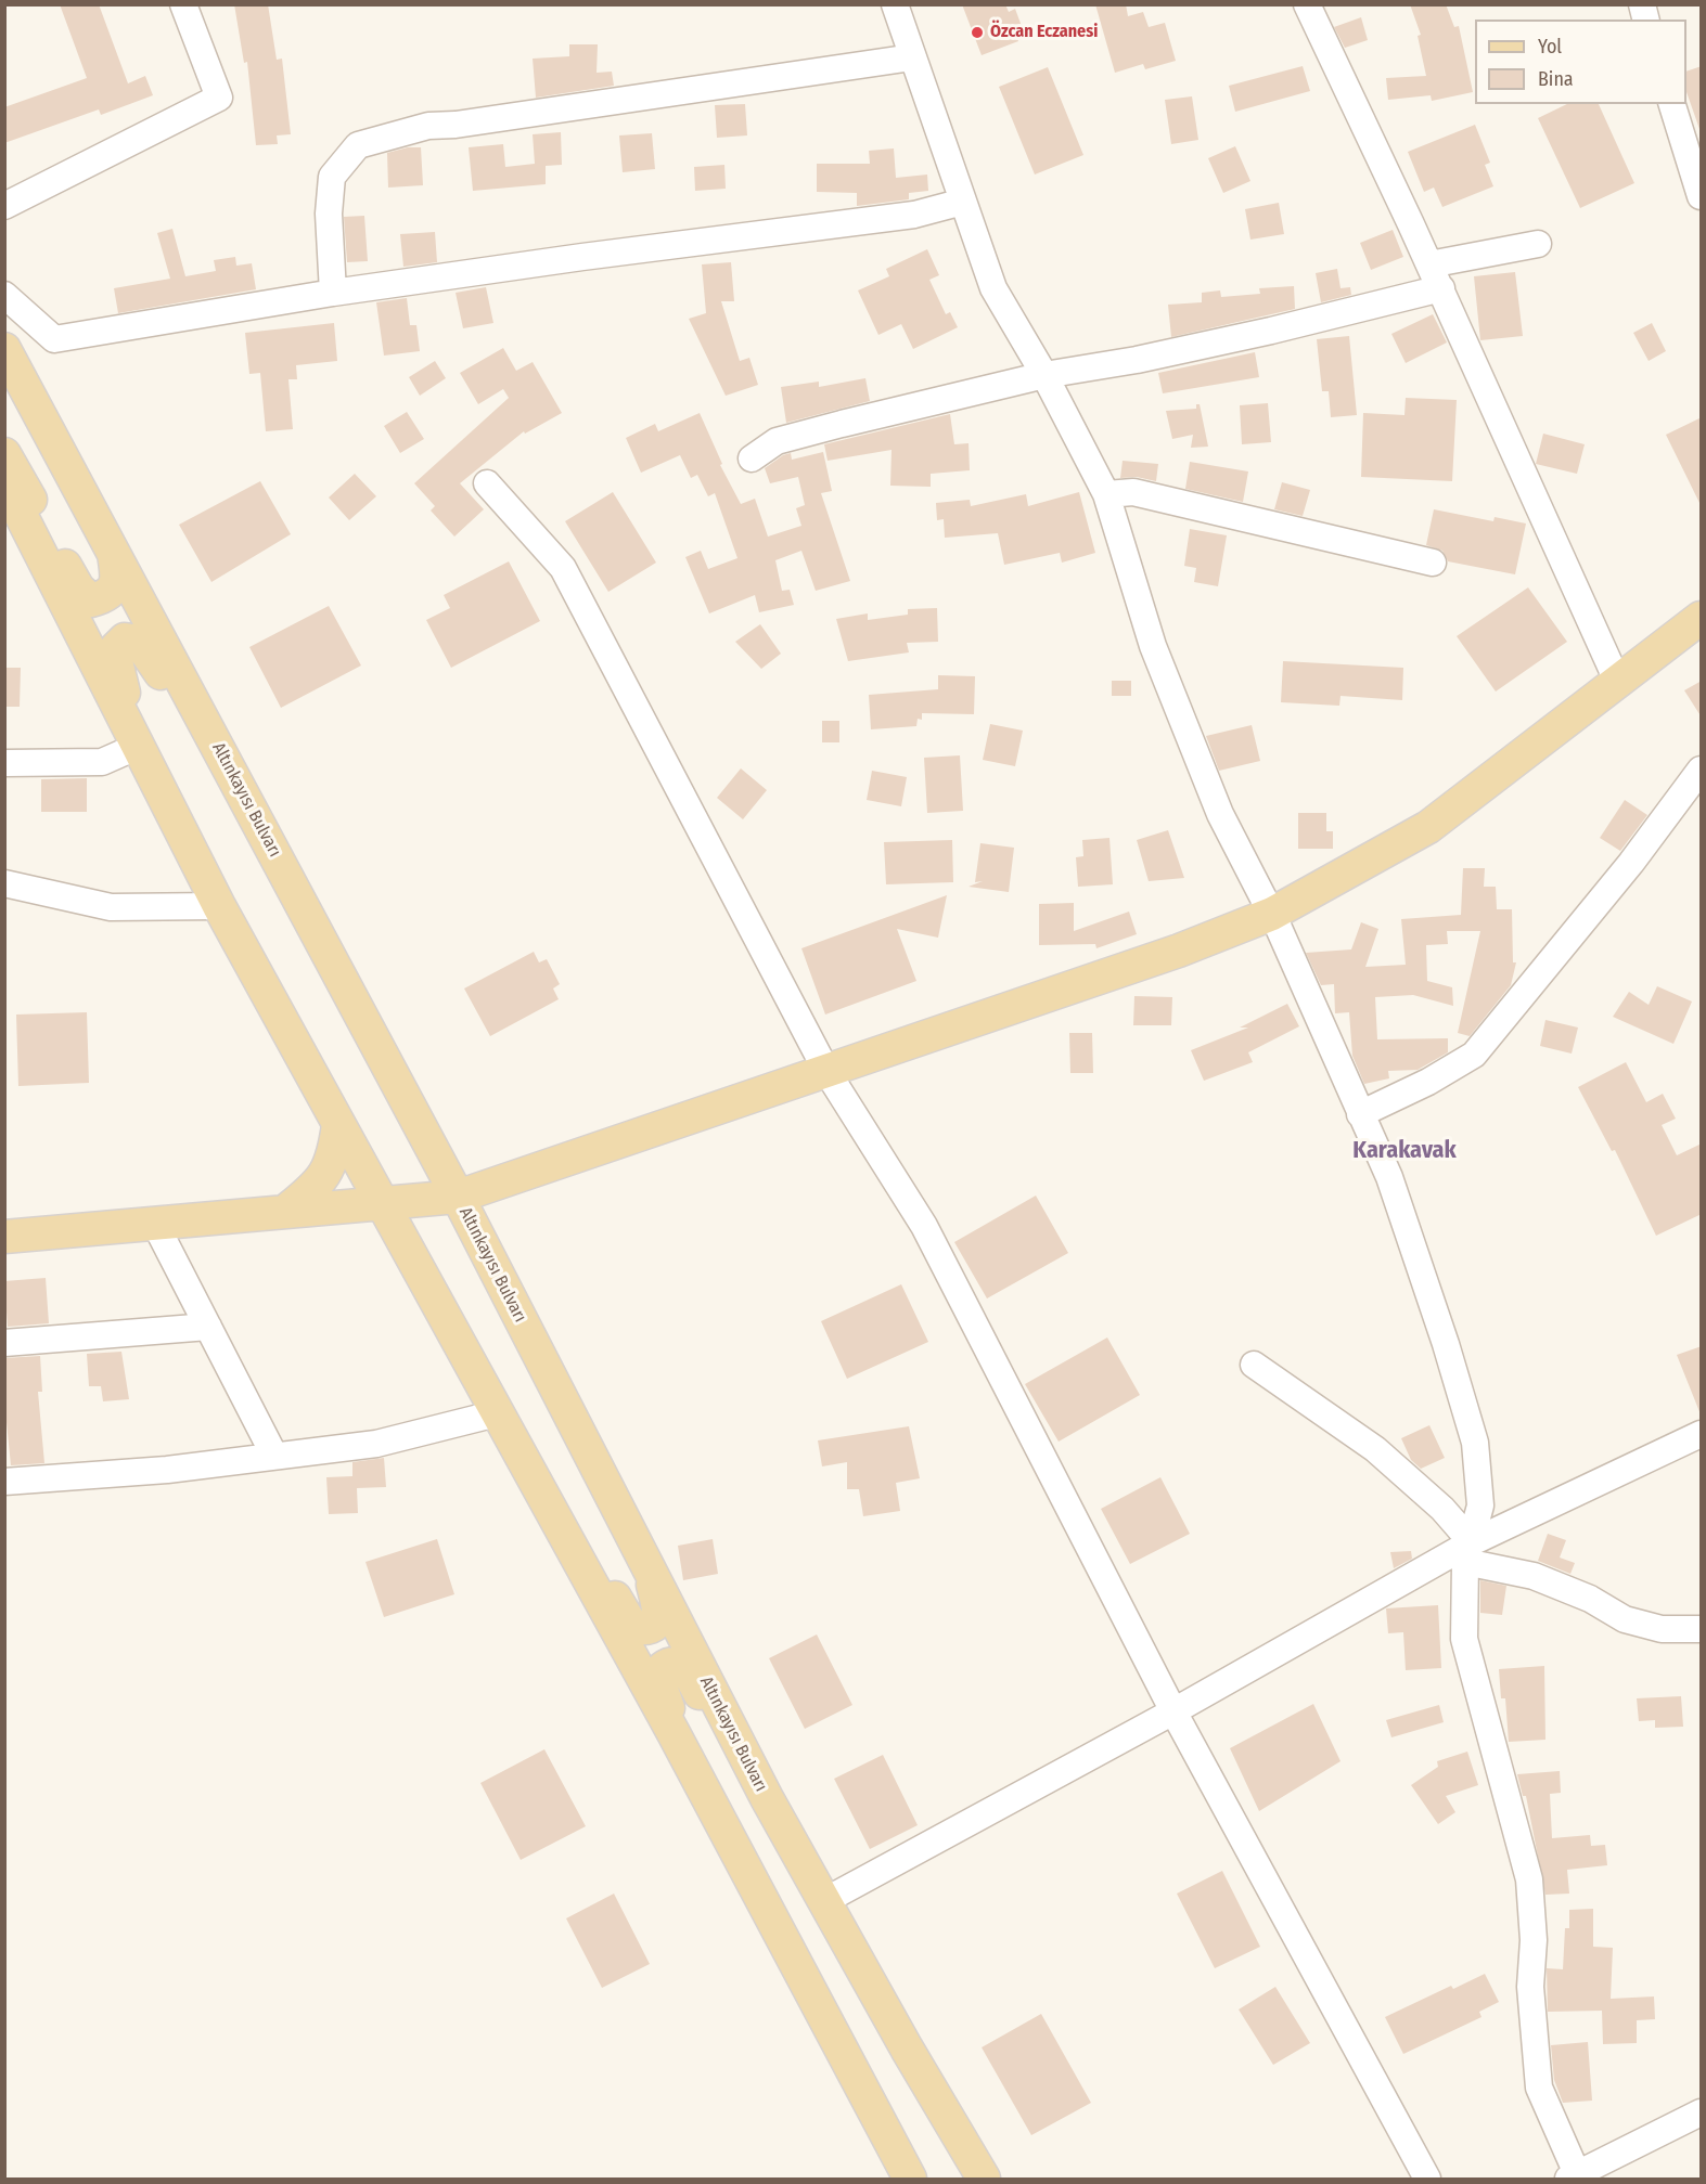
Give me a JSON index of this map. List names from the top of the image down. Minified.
{"streets":{"main road":["Altınkayısı Bulvarı"]},"districts":["Karakavak"],"places":["Özcan Eczanesi"],"legend":["Yol","Bina"]}
